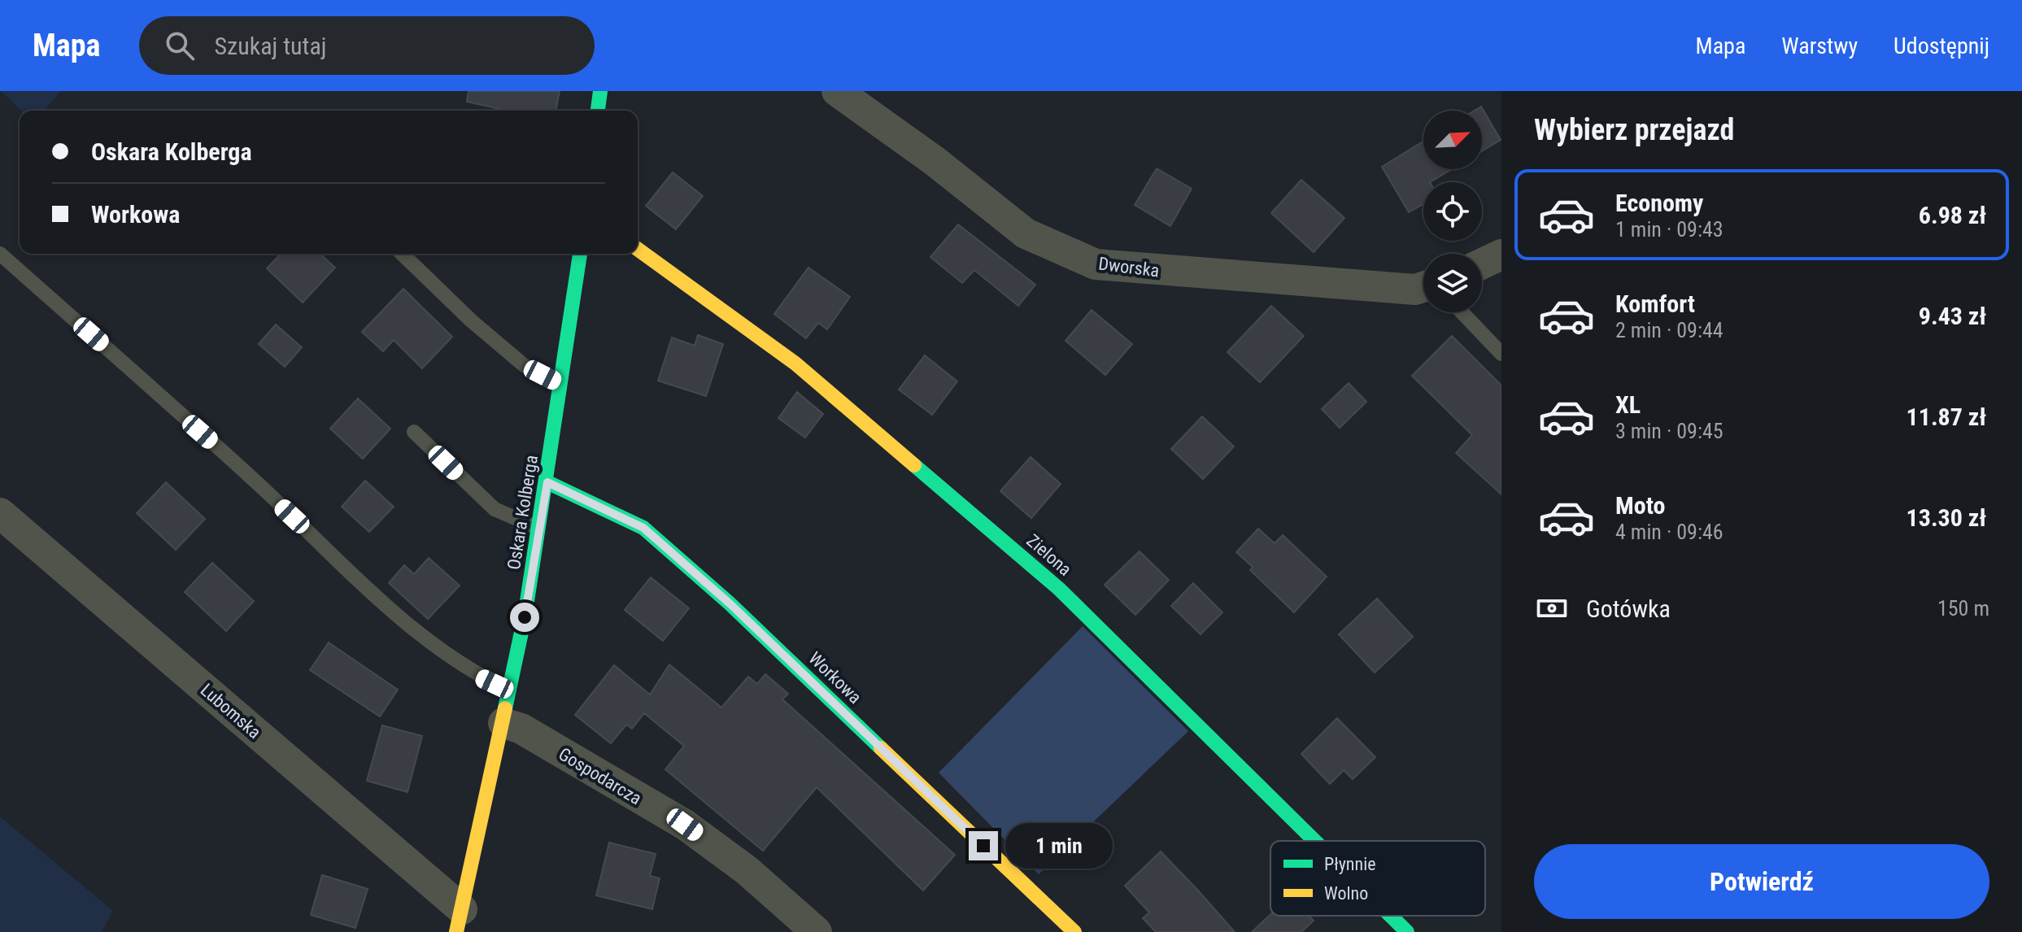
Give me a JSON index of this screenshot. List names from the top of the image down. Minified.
{"streets":{"street":["Dworska","Oskara Kolberga","Zielona","Workowa","Lubomska","Gospodarcza"]},"crossings":[["Oskara Kolberga","Workowa"],["Oskara Kolberga","Lubomska"],["Oskara Kolberga","Gospodarcza"]],"legend":["Płynnie","Wolno"],"north":"top right","page":{"header":"Mapa","search":"Szukaj tutaj","nav":["Mapa","Warstwy","Udostępnij"],"heading":"Wybierz przejazd","banner":["Oskara Kolberga","Workowa"],"list":[{"name":"Economy","note":"1 min · 09:43","value":"6.98 zł"},{"name":"Komfort","note":"2 min · 09:44","value":"9.43 zł"},{"name":"XL","note":"3 min · 09:45","value":"11.87 zł"},{"name":"Moto","note":"4 min · 09:46","value":"13.30 zł"}],"pay":["Gotówka","150 m"],"bubble":"1 min","buttons":"Potwierdź"}}
